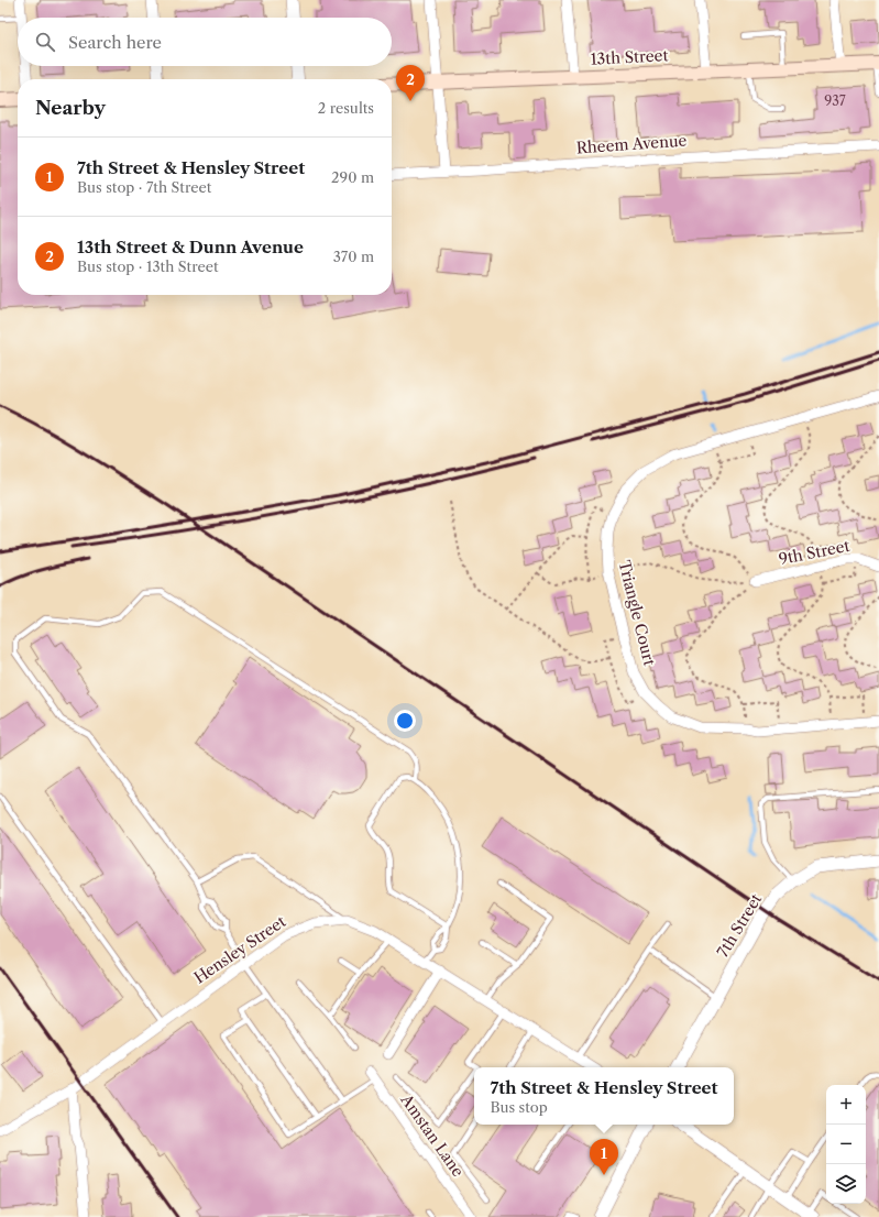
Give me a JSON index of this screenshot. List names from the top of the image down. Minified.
{"streets":{"main road":["13th Street"],"street":["Rheem Avenue","9th Street","Triangle Court","7th Street","Hensley Street","Amstan Lane"]},"house_numbers":["937"],"page":{"search":"Search here","pins":["2","1"],"heading":["Nearby","2 results"],"list":[{"mark":"1","name":"7th Street & Hensley Street","note":"Bus stop · 7th Street","value":"290 m"},{"mark":"2","name":"13th Street & Dunn Avenue","note":"Bus stop · 13th Street","value":"370 m"}],"popup":["7th Street & Hensley Street","Bus stop"],"map_buttons":["+","−"]}}
